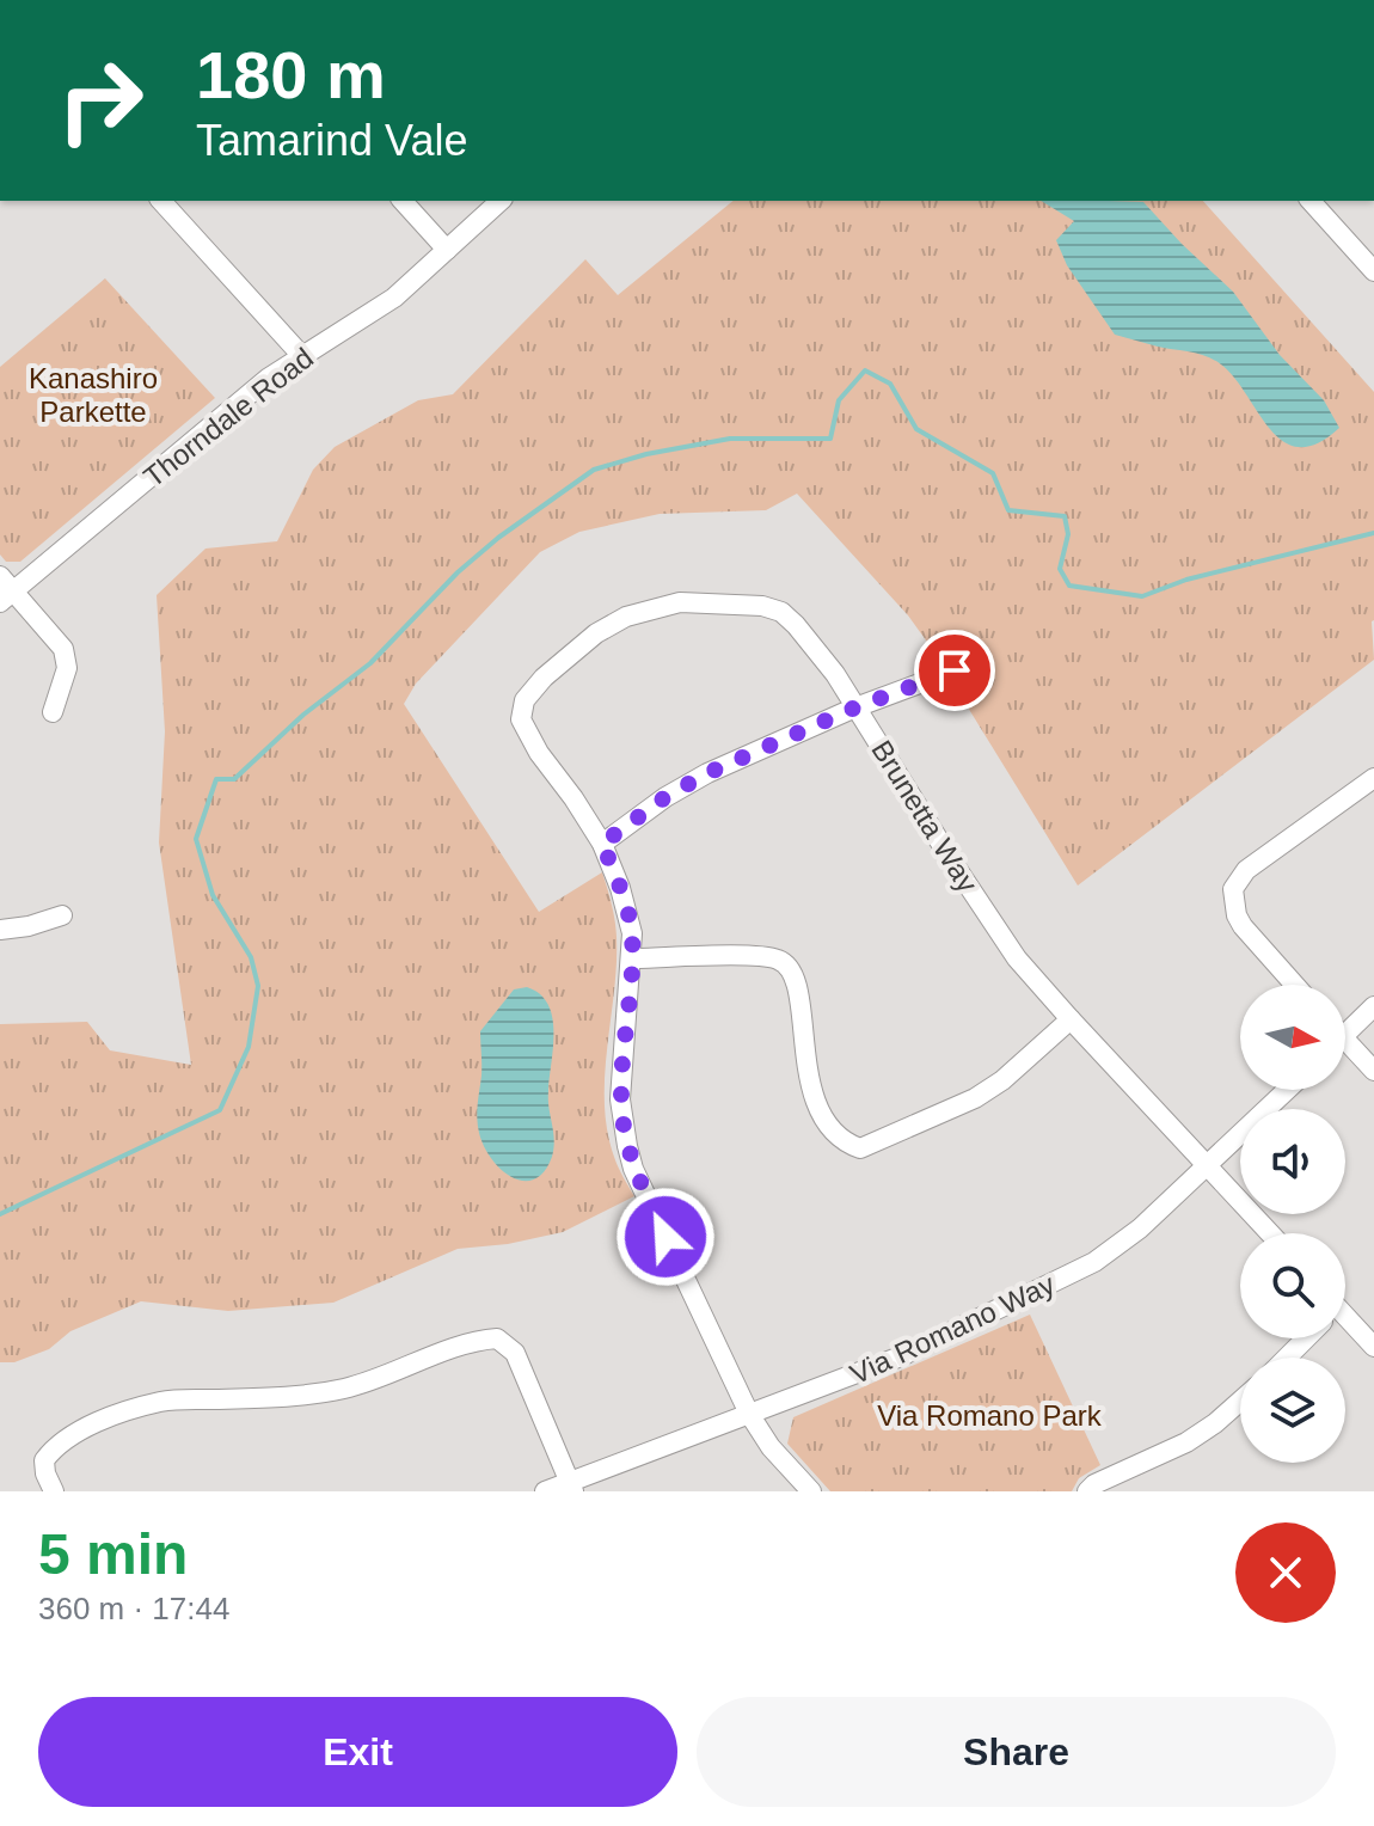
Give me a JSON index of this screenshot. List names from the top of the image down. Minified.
{"streets":{"street":["Thorndale Road","Brunetta Way","Via Romano Way"]},"crossings":[["Brunetta Way","Via Romano Way"]],"parks":["Kanashiro Parkette","Via Romano Park"],"north":"right","page":{"turn":["180 m","Tamarind Vale"],"heading":["5 min","360 m · 17:44"],"buttons":["Exit","Share"]}}
